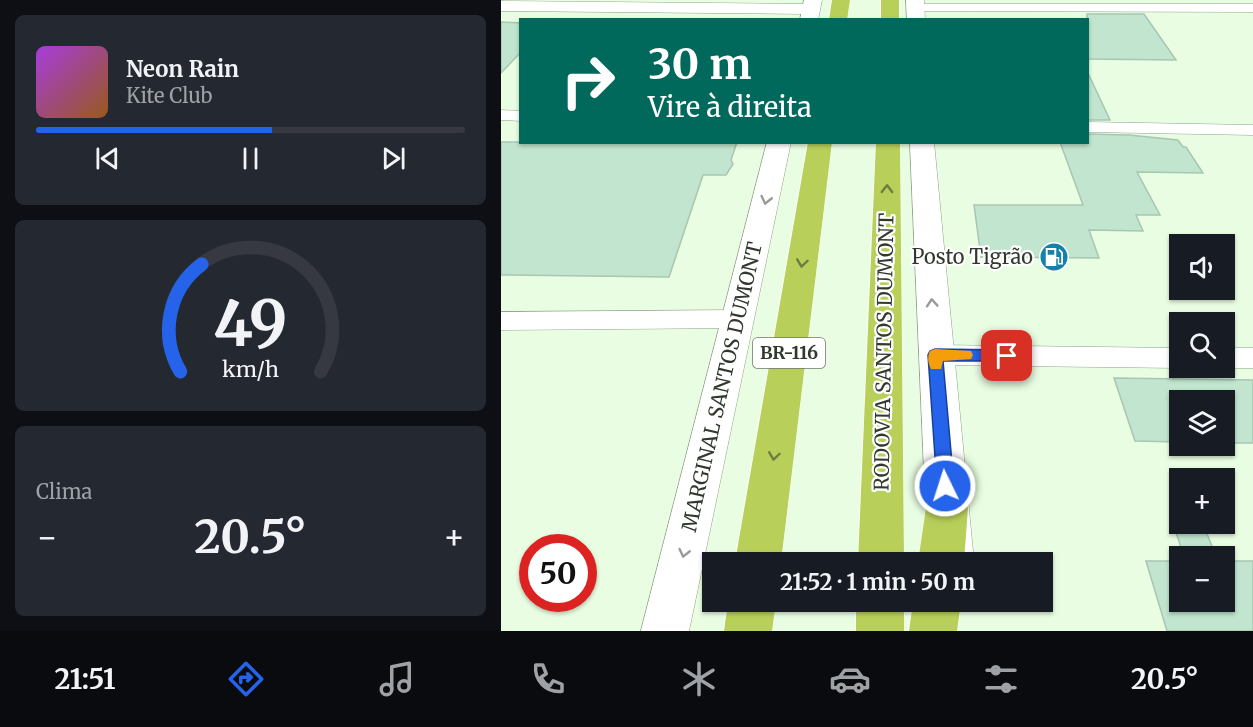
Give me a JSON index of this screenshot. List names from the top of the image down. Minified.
{"streets":{"highway":["RODOVIA SANTOS DUMONT","BR-116"],"main road":["MARGINAL SANTOS DUMONT"]},"places":{"fuel station":["Posto Tigrão"]},"page":{"turn":["30 m","Vire à direita"],"song":["Neon Rain","Kite Club"],"map_buttons":["+","−"],"tile":"Clima","heat":["−","20.5°","+"],"limit":"50","trip":"21:52 · 1 min · 50 m","tabs":["21:51","20.5°"],"gauge":["49","km/h"]}}
